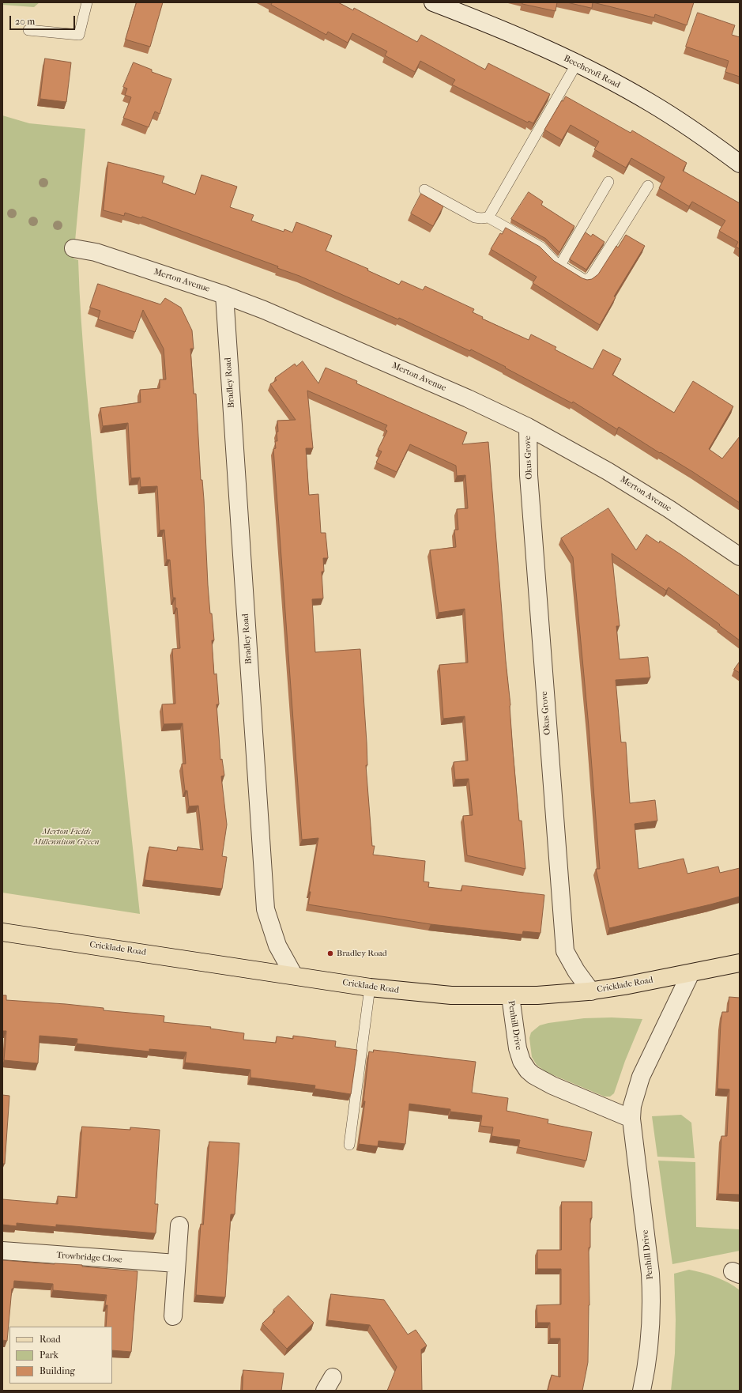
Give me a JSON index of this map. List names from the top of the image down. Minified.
{"streets":{"main road":["Cricklade Road"],"street":["Beechcroft Road","Merton Avenue","Bradley Road","Okus Grove","Penhill Drive","Trowbridge Close"]},"crossings":[["Merton Avenue","Bradley Road"],["Merton Avenue","Okus Grove"],["Bradley Road","Cricklade Road"],["Okus Grove","Cricklade Road"],["Cricklade Road","Penhill Drive"]],"parks":["Merton Fields Millennium Green"],"places":["Bradley Road"],"legend":["Road","Park","Building"],"scale_bar":"20 m"}
